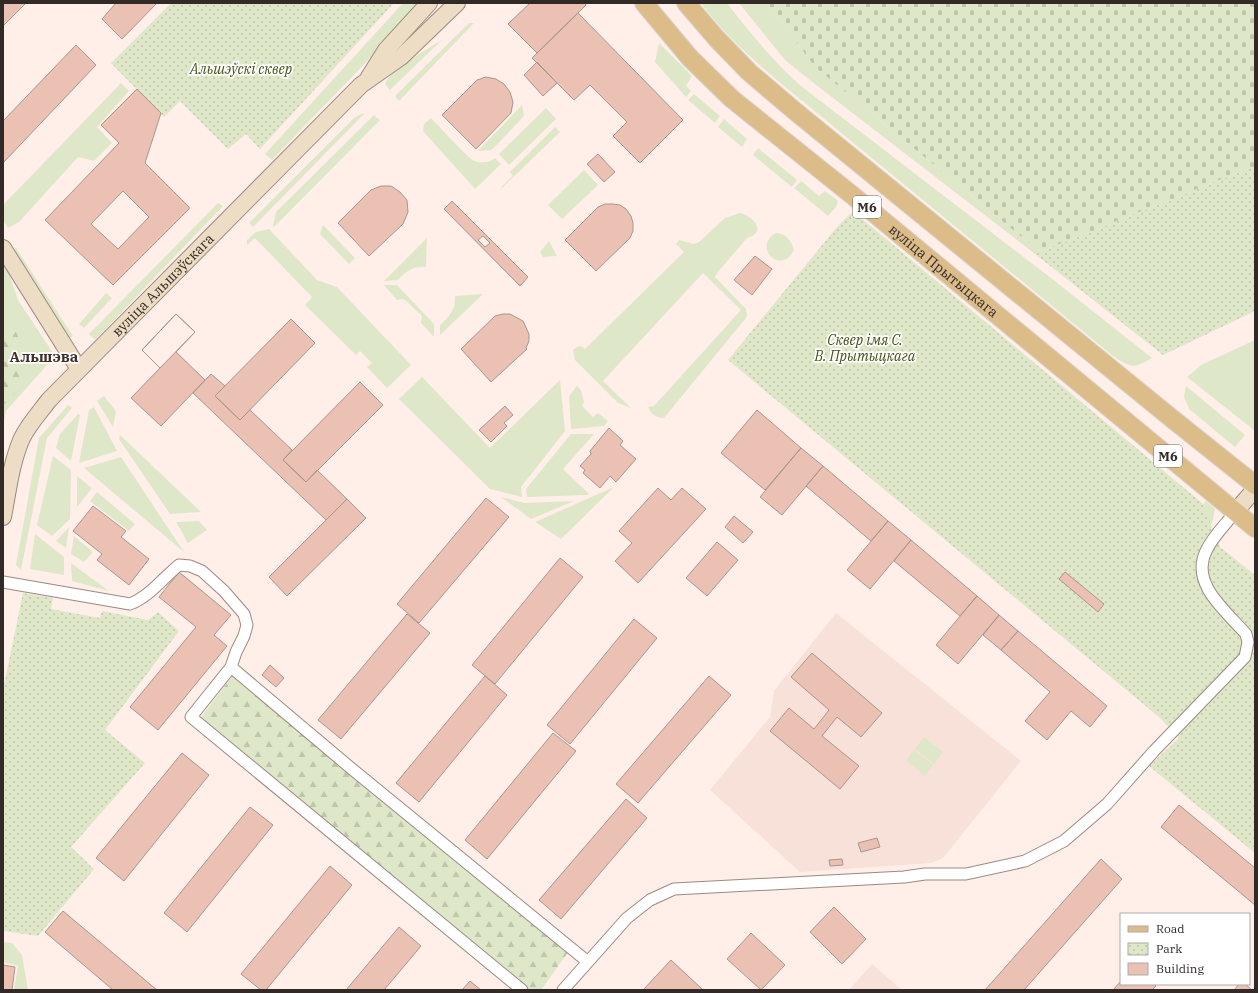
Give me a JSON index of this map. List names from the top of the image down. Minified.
{"streets":{"main road":["М6","вуліца Прытыцкага","вуліца Альшэўскага"]},"districts":["Альшэва"],"parks":["Альшэўскі сквер","Сквер імя С. В. Прытыцкага"],"legend":["Road","Park","Building"]}
